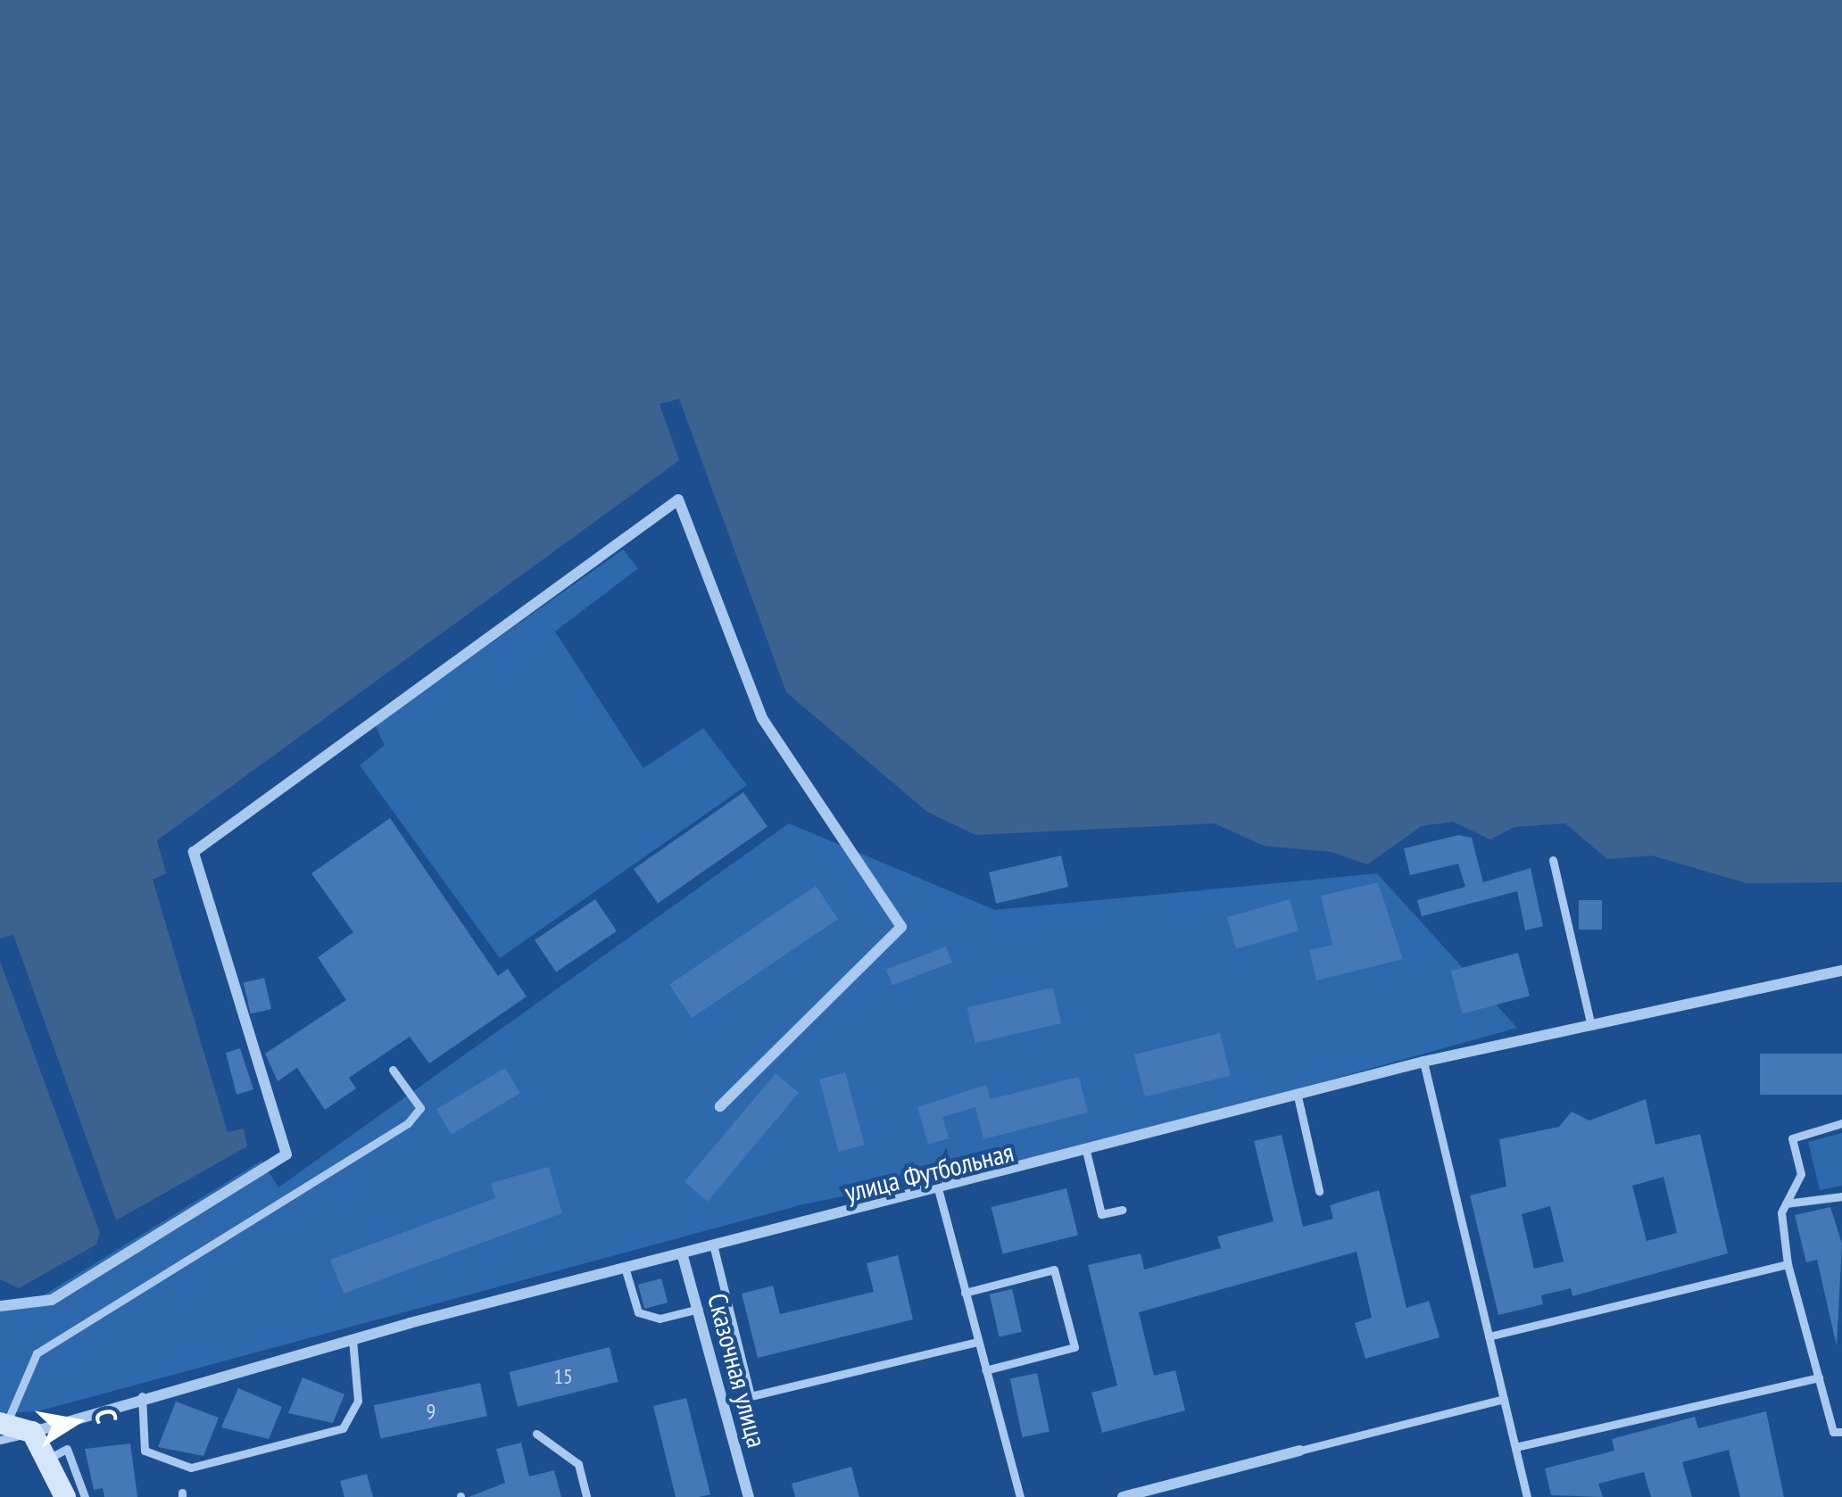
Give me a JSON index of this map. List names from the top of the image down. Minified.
{"streets":{"street":["улица Футбольная","Сказочная улица"]},"crossings":[["улица Футбольная","Сказочная улица"]],"house_numbers":["15","9"],"north":"right"}
